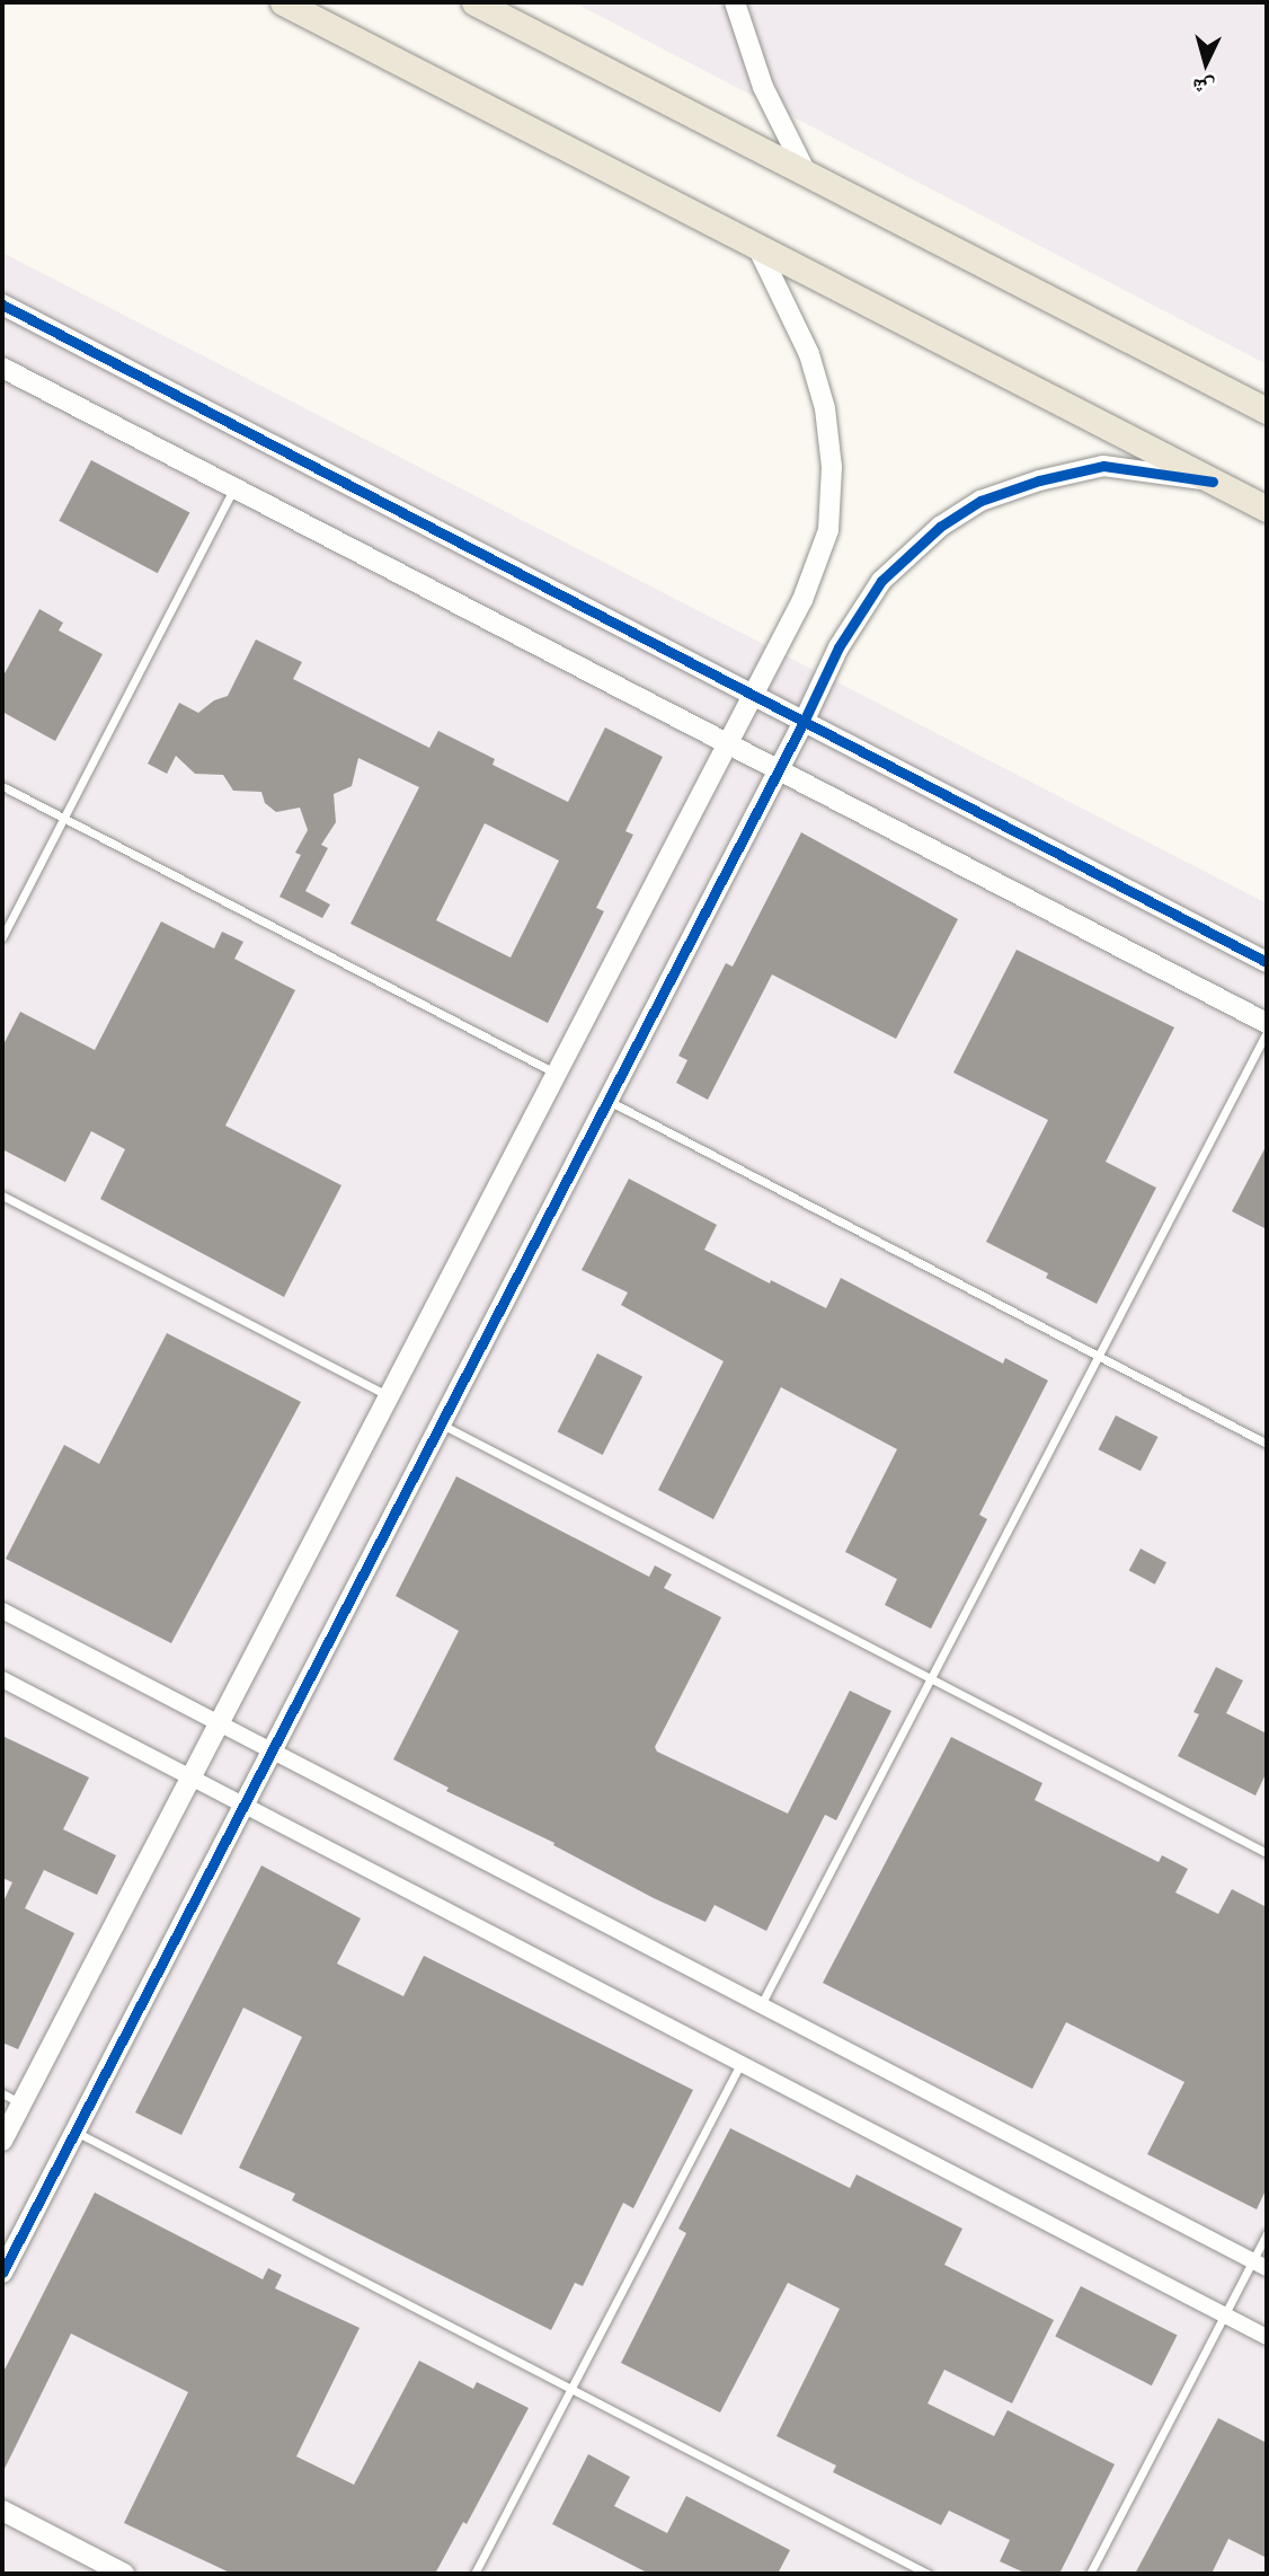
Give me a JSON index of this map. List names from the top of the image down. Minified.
{"north":"bottom"}
